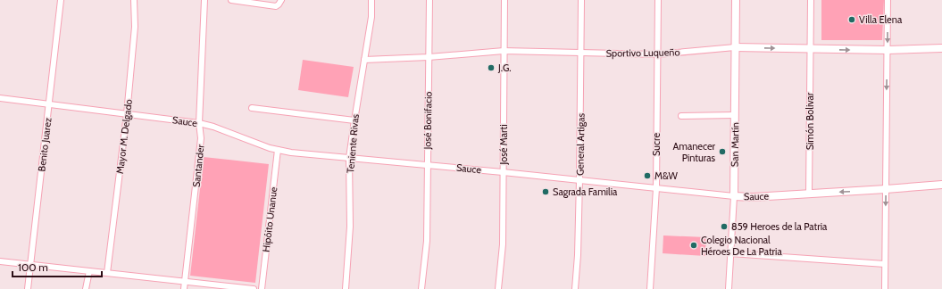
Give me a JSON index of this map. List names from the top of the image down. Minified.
{"streets":{"street":["Sportivo Luqueño","José Bonifacio","Sauce","Simón Bolivar","Mayor M. Delgado","Teniente Rivas","Benito Juarez","José Marti","General Artigas","Sucre","San Martín","Santander","Hipóito Unanue"]},"crossings":[["Sportivo Luqueño","José Bonifacio"],["Sportivo Luqueño","Simón Bolivar"],["Sportivo Luqueño","Teniente Rivas"],["Sportivo Luqueño","José Marti"],["Sportivo Luqueño","General Artigas"],["Sportivo Luqueño","Sucre"],["Sportivo Luqueño","San Martín"],["José Bonifacio","Sauce"],["Sauce","Simón Bolivar"],["Sauce","Mayor M. Delgado"],["Sauce","Teniente Rivas"],["Sauce","Benito Juarez"],["Sauce","José Marti"],["Sauce","General Artigas"],["Sauce","Sucre"],["Sauce","San Martín"],["Sauce","Santander"],["Sauce","Hipóito Unanue"]],"places":["Villa Elena","J.G.","Amanecer Pinturas","M&W","Sagrada Familia","859 Heroes de la Patria","Colegio Nacional Héroes De La Patria"],"scale_bar":"100 m"}
